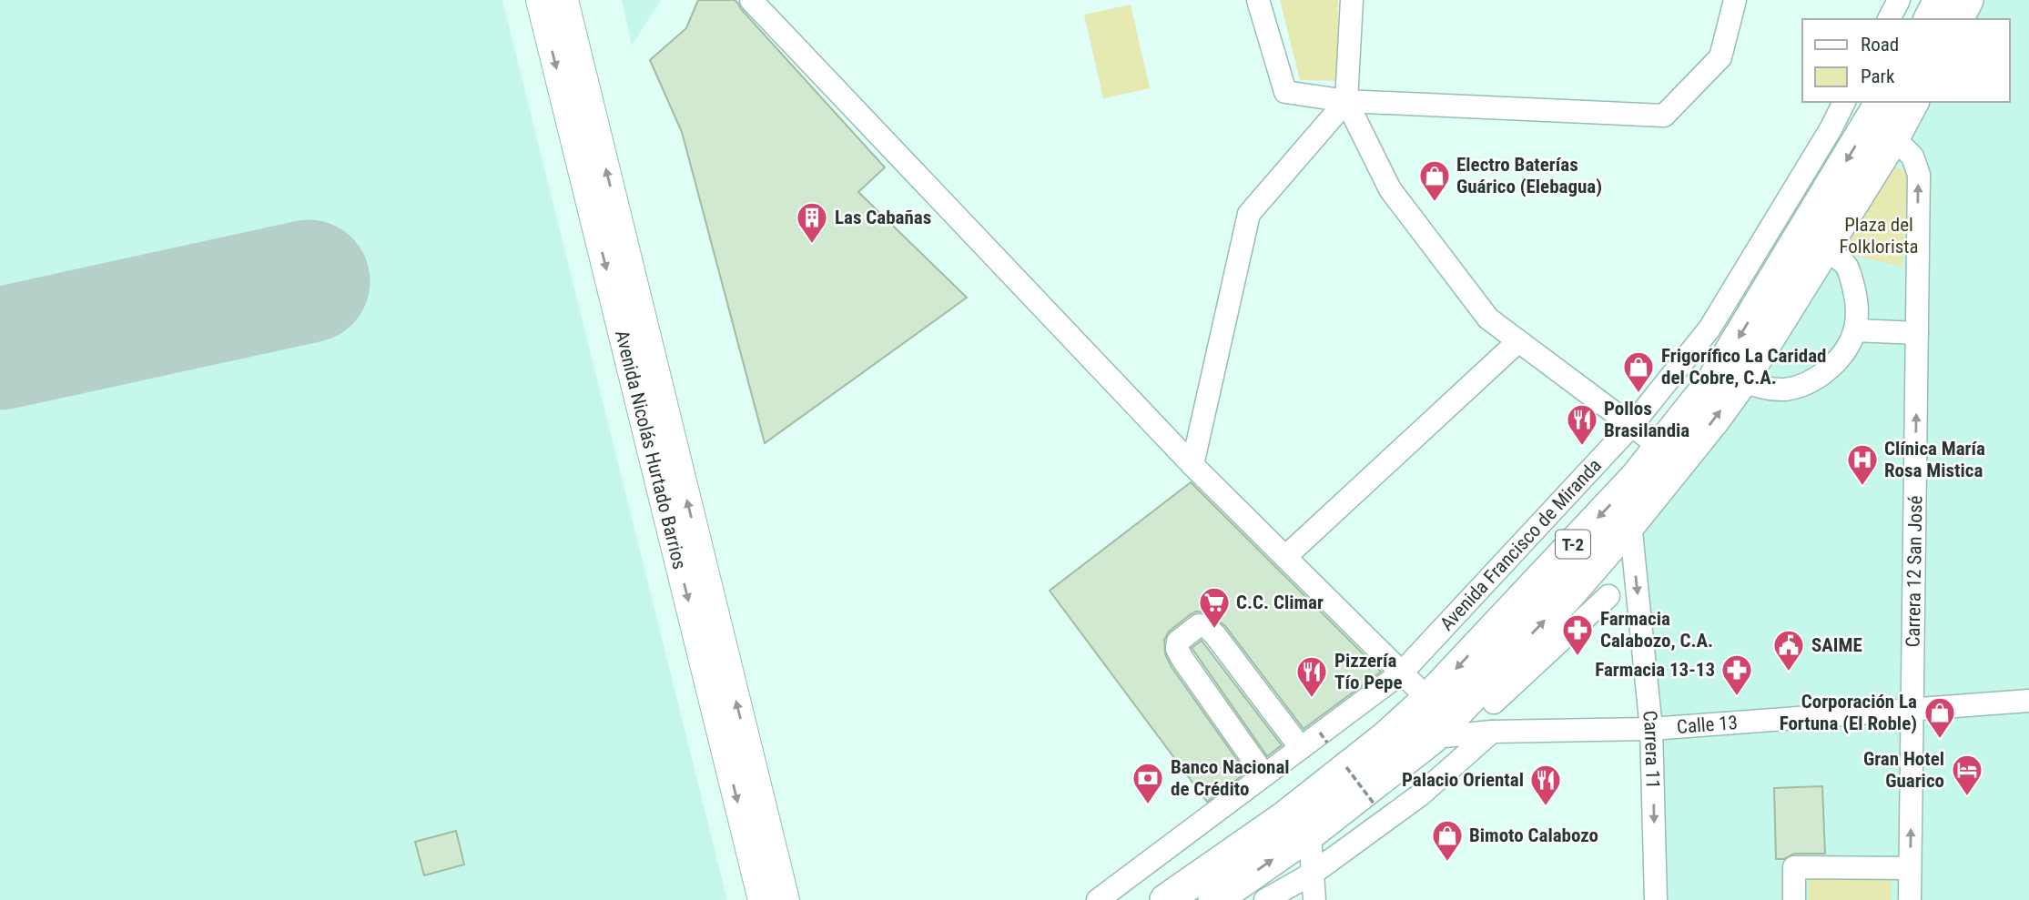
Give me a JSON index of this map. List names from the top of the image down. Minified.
{"streets":{"highway":["T-2","Avenida Francisco de Miranda"],"main road":["Avenida Nicolás Hurtado Barrios"],"street":["Carrera 12 San José","Calle 13","Carrera 11"]},"crossings":[["Avenida Francisco de Miranda","Carrera 12 San José"],["Avenida Francisco de Miranda","Calle 13"],["Avenida Francisco de Miranda","Carrera 11"],["Carrera 12 San José","Calle 13"],["Calle 13","Carrera 11"]],"one_way":["Carrera 12 San José","Carrera 11"],"parks":["Plaza del Folklorista"],"places":{"shop":["Electro Baterías Guárico (Elebagua)","Frigorífico La Caridad del Cobre, C.A.","Corporación La Fortuna (El Roble)","Bimoto Calabozo"],"building":["Las Cabañas"],"restaurant":["Pollos Brasilandia","Pizzería Tío Pepe","Palacio Oriental"],"hospital":["Clínica María Rosa Mistica"],"supermarket":["C.C. Climar"],"pharmacy":["Farmacia Calabozo, C.A.","Farmacia 13-13"],"public building":["SAIME"],"hotel":["Gran Hotel Guarico"],"bank":["Banco Nacional de Crédito"]},"legend":["Road","Park"]}
